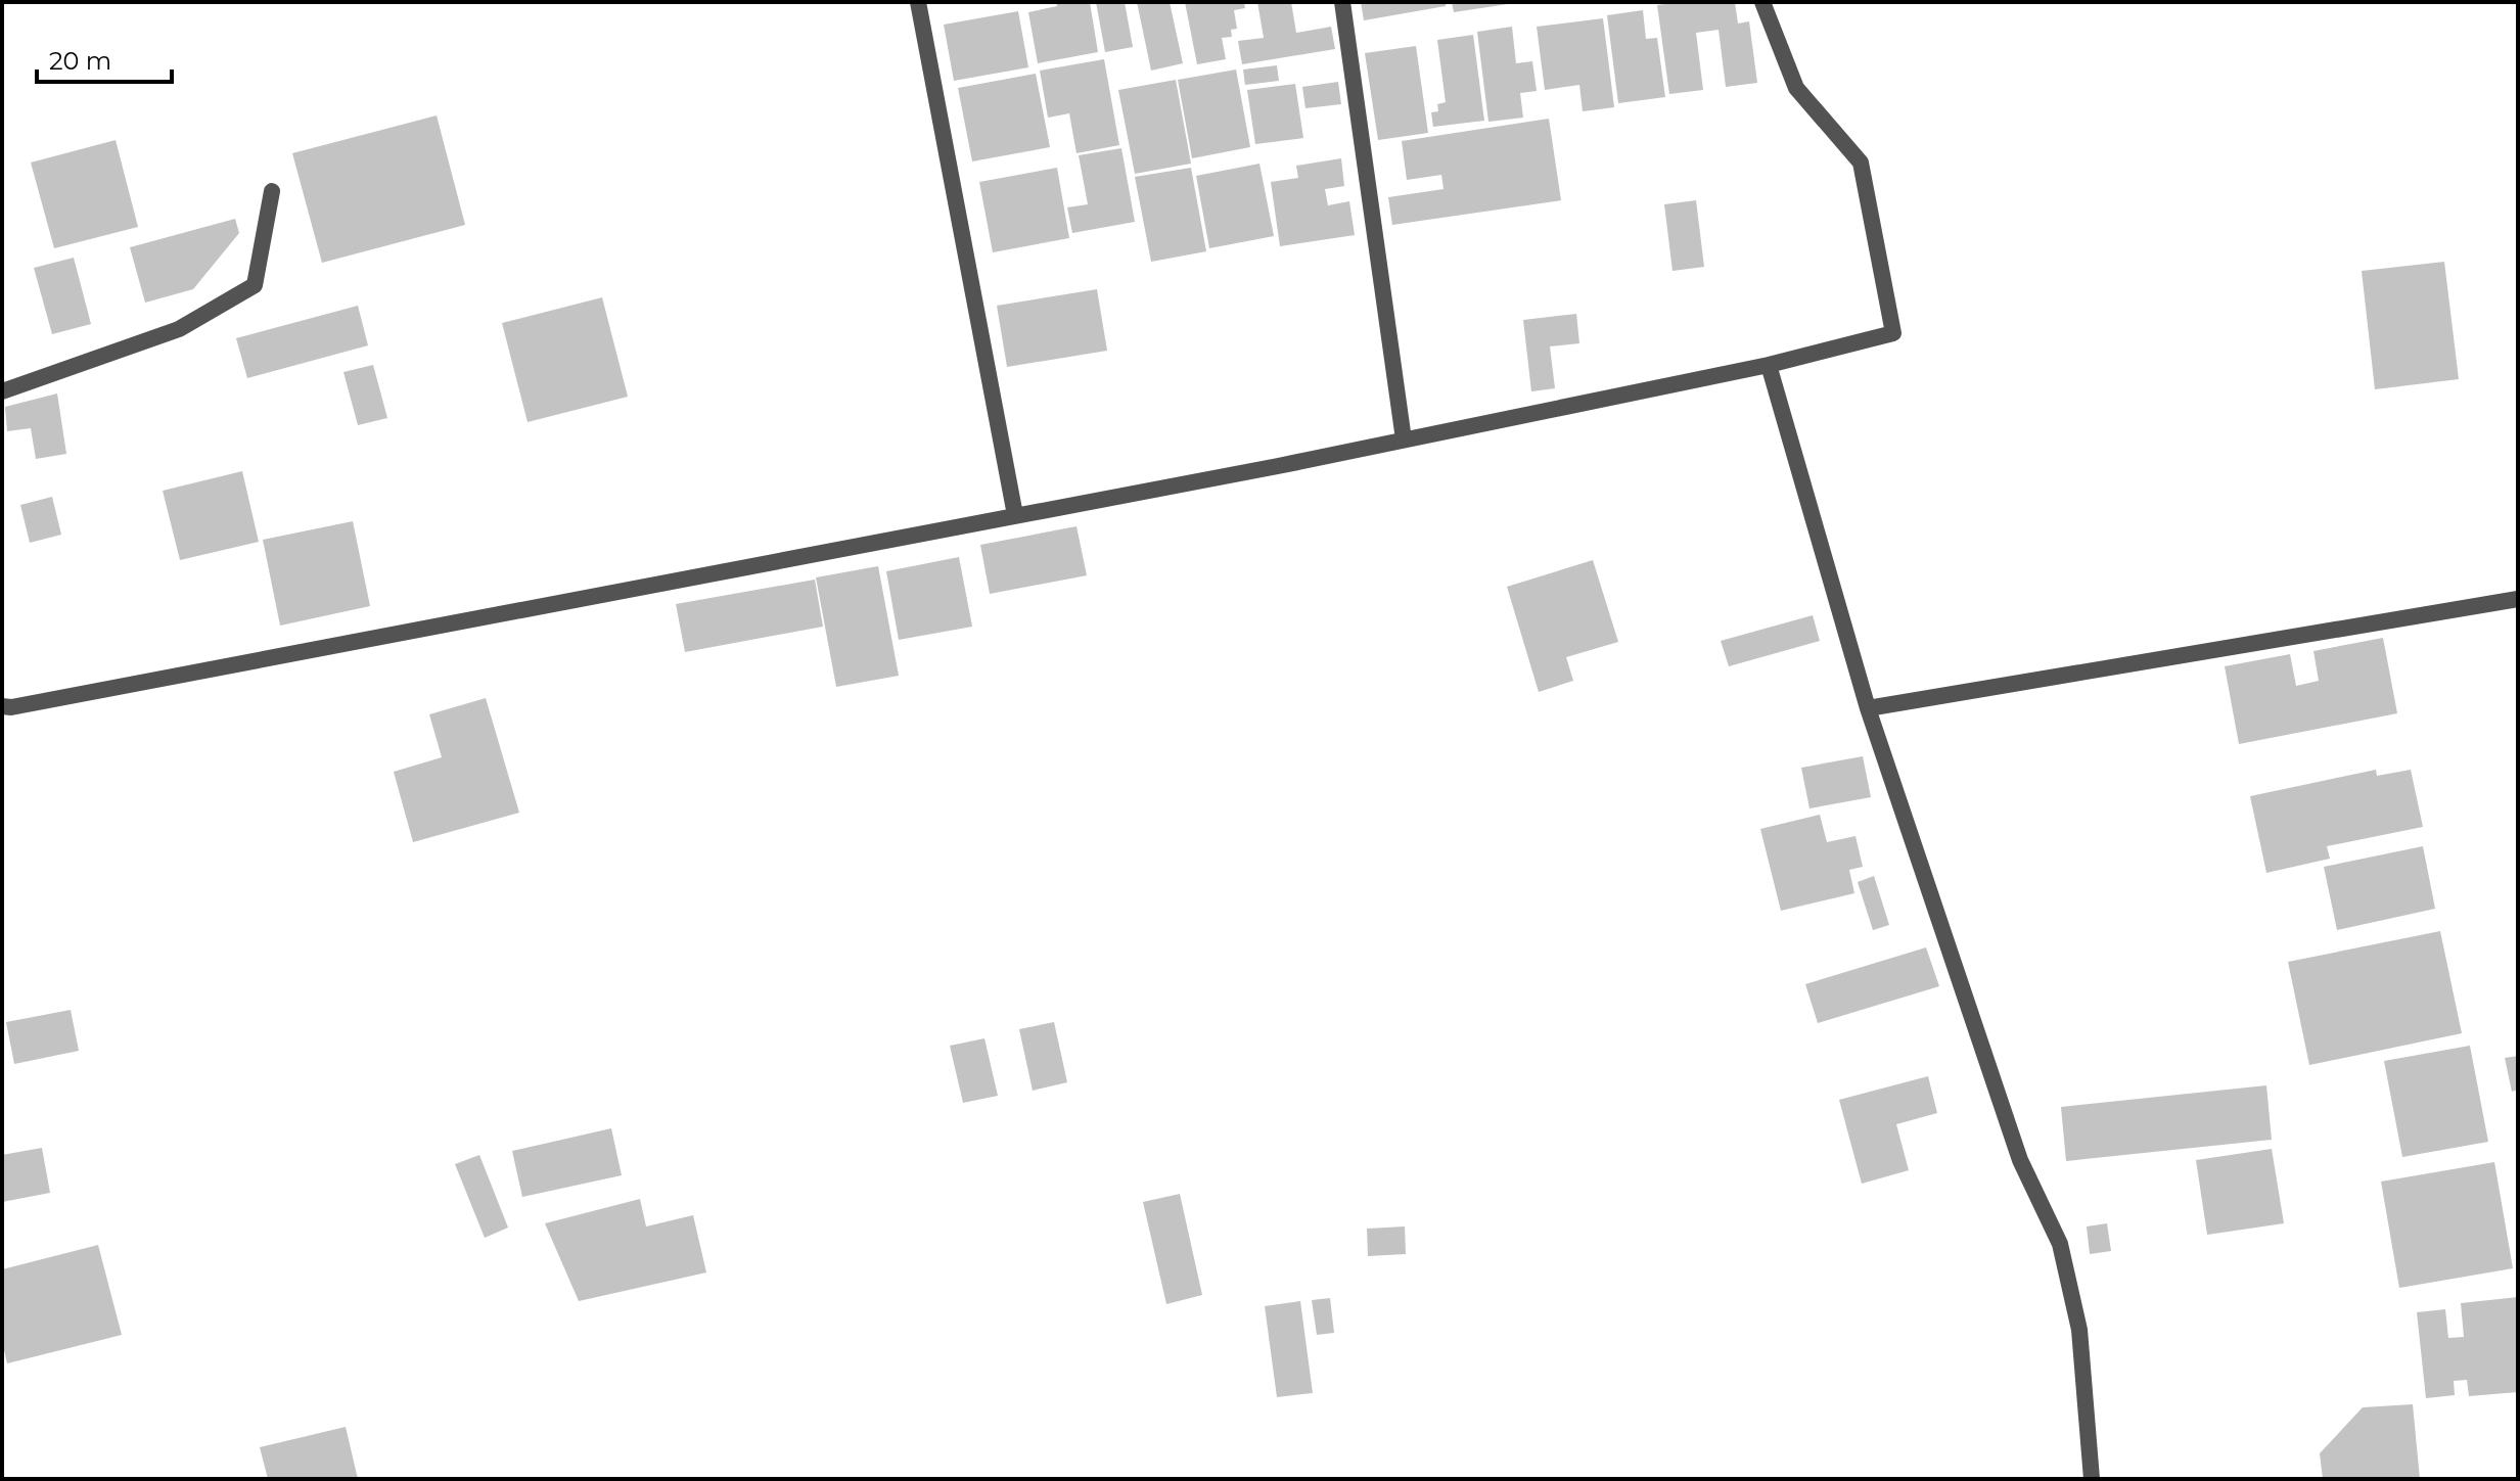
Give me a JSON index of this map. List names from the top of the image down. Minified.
{"scale_bar":"20 m"}
